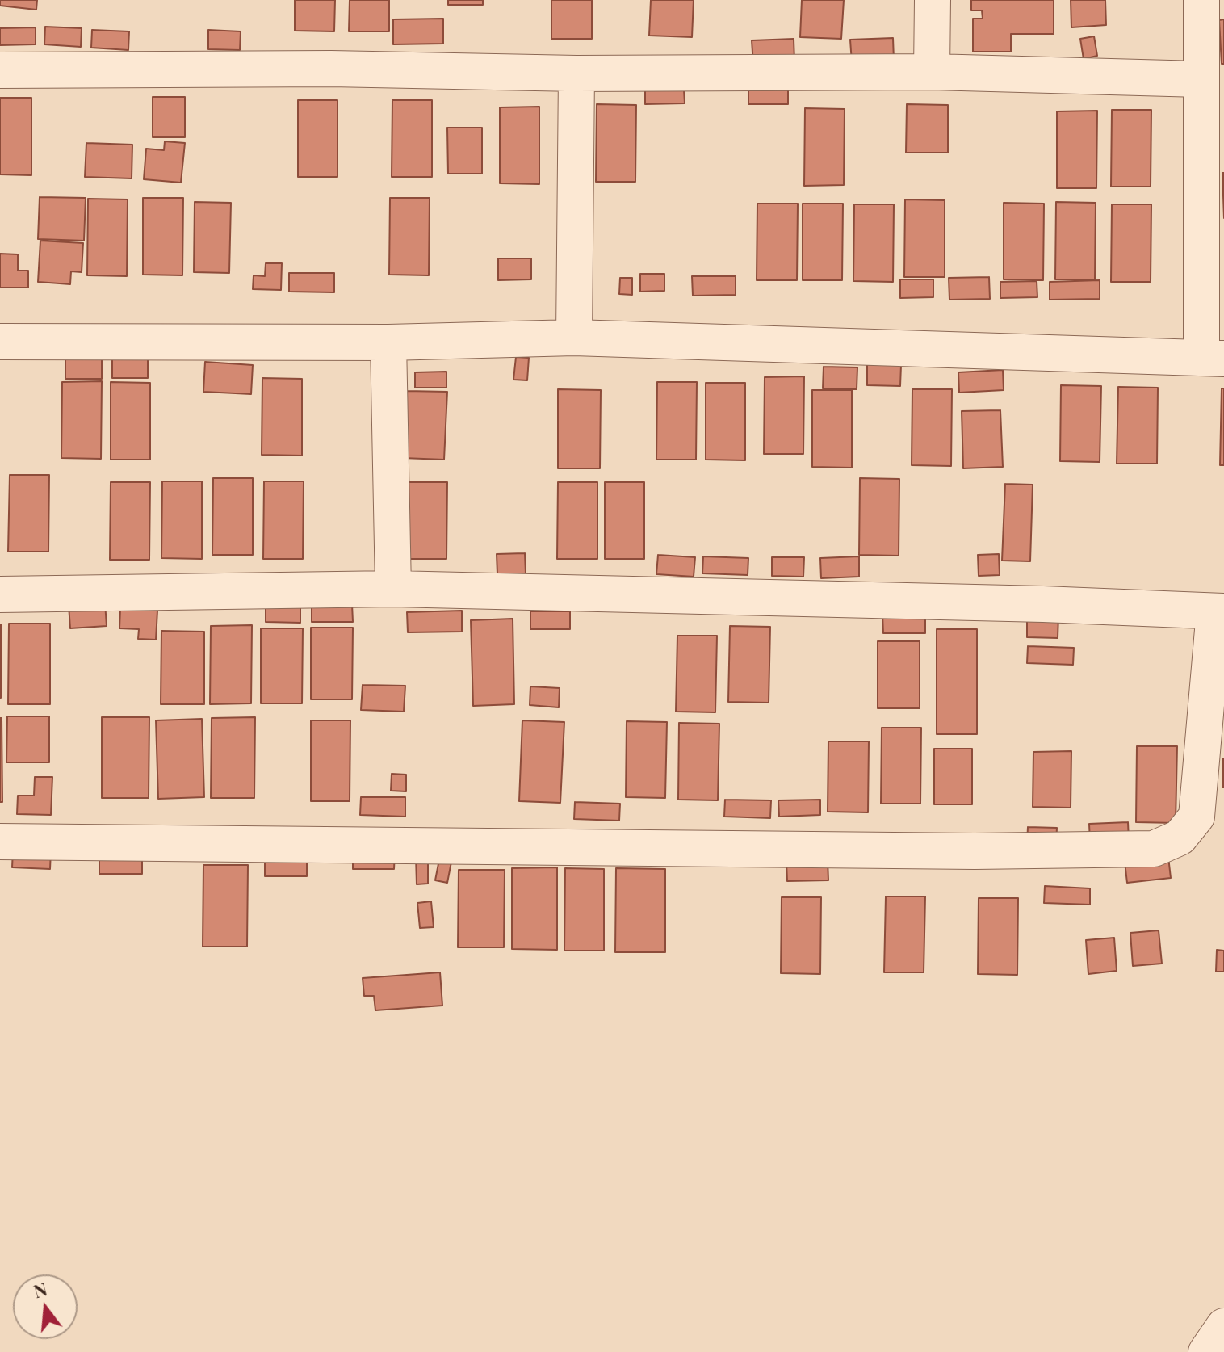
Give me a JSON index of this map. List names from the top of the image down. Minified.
{"north":"top"}
